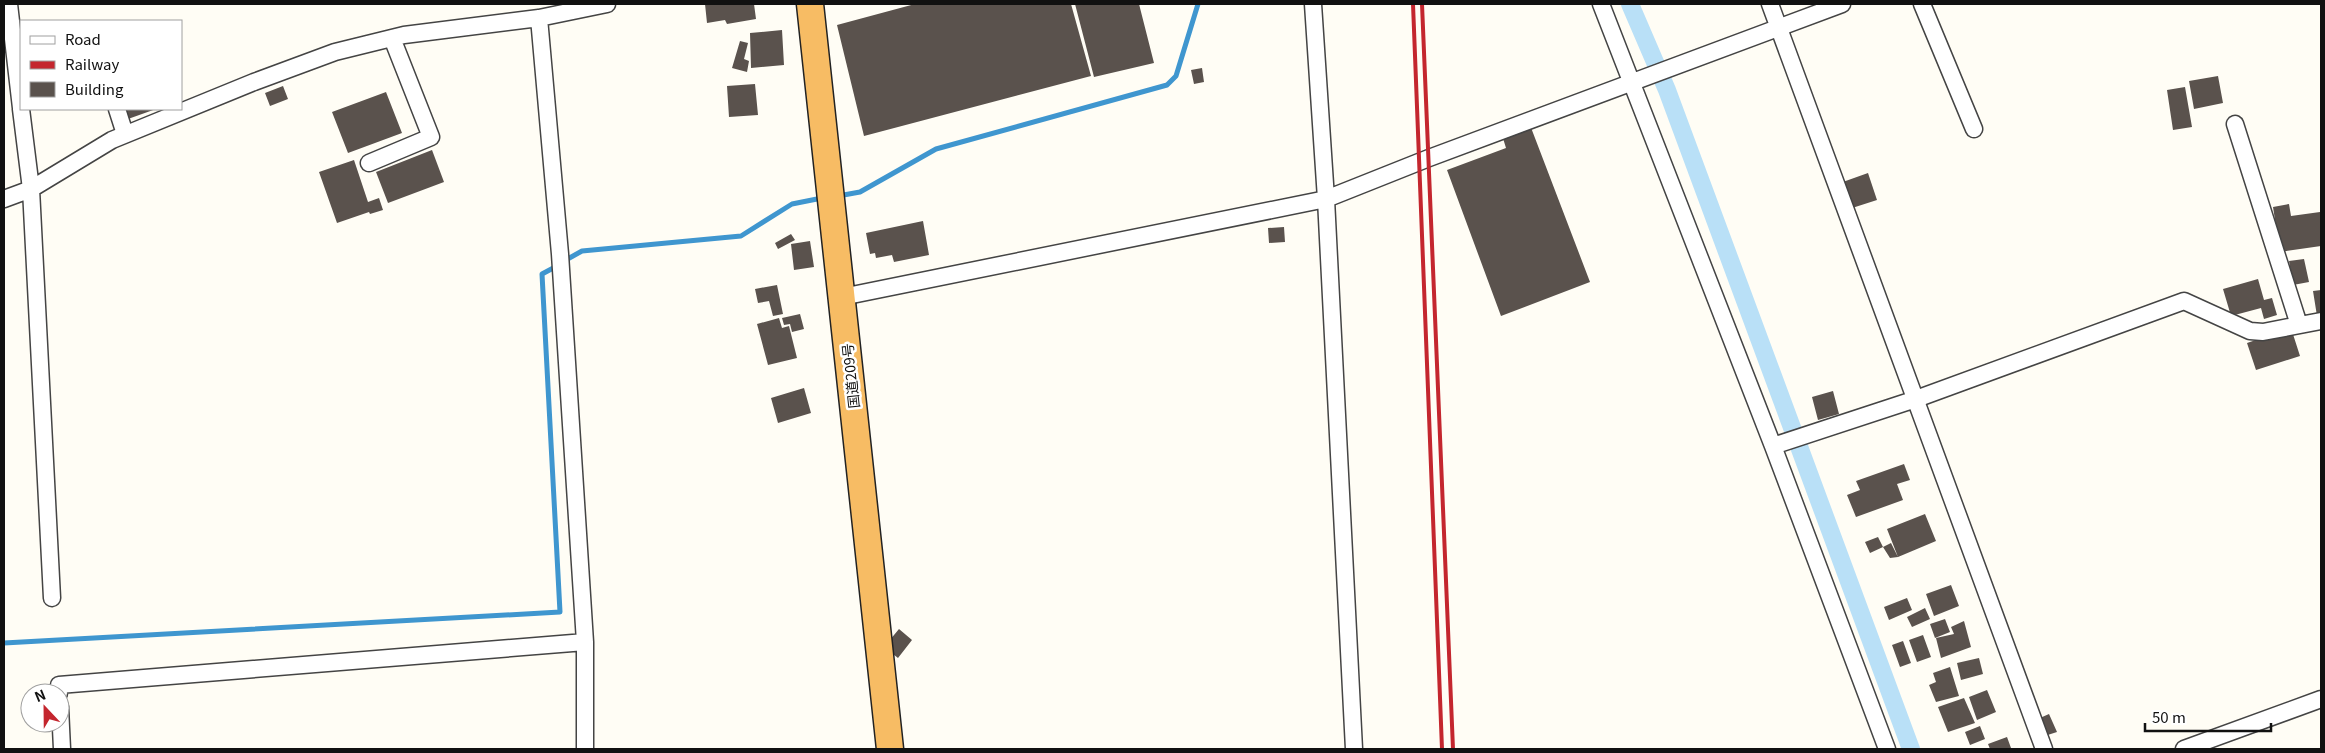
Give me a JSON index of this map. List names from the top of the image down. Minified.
{"streets":{"highway":["国道209号"]},"legend":["Road","Railway","Building"],"scale_bar":"50 m","north":"top"}
